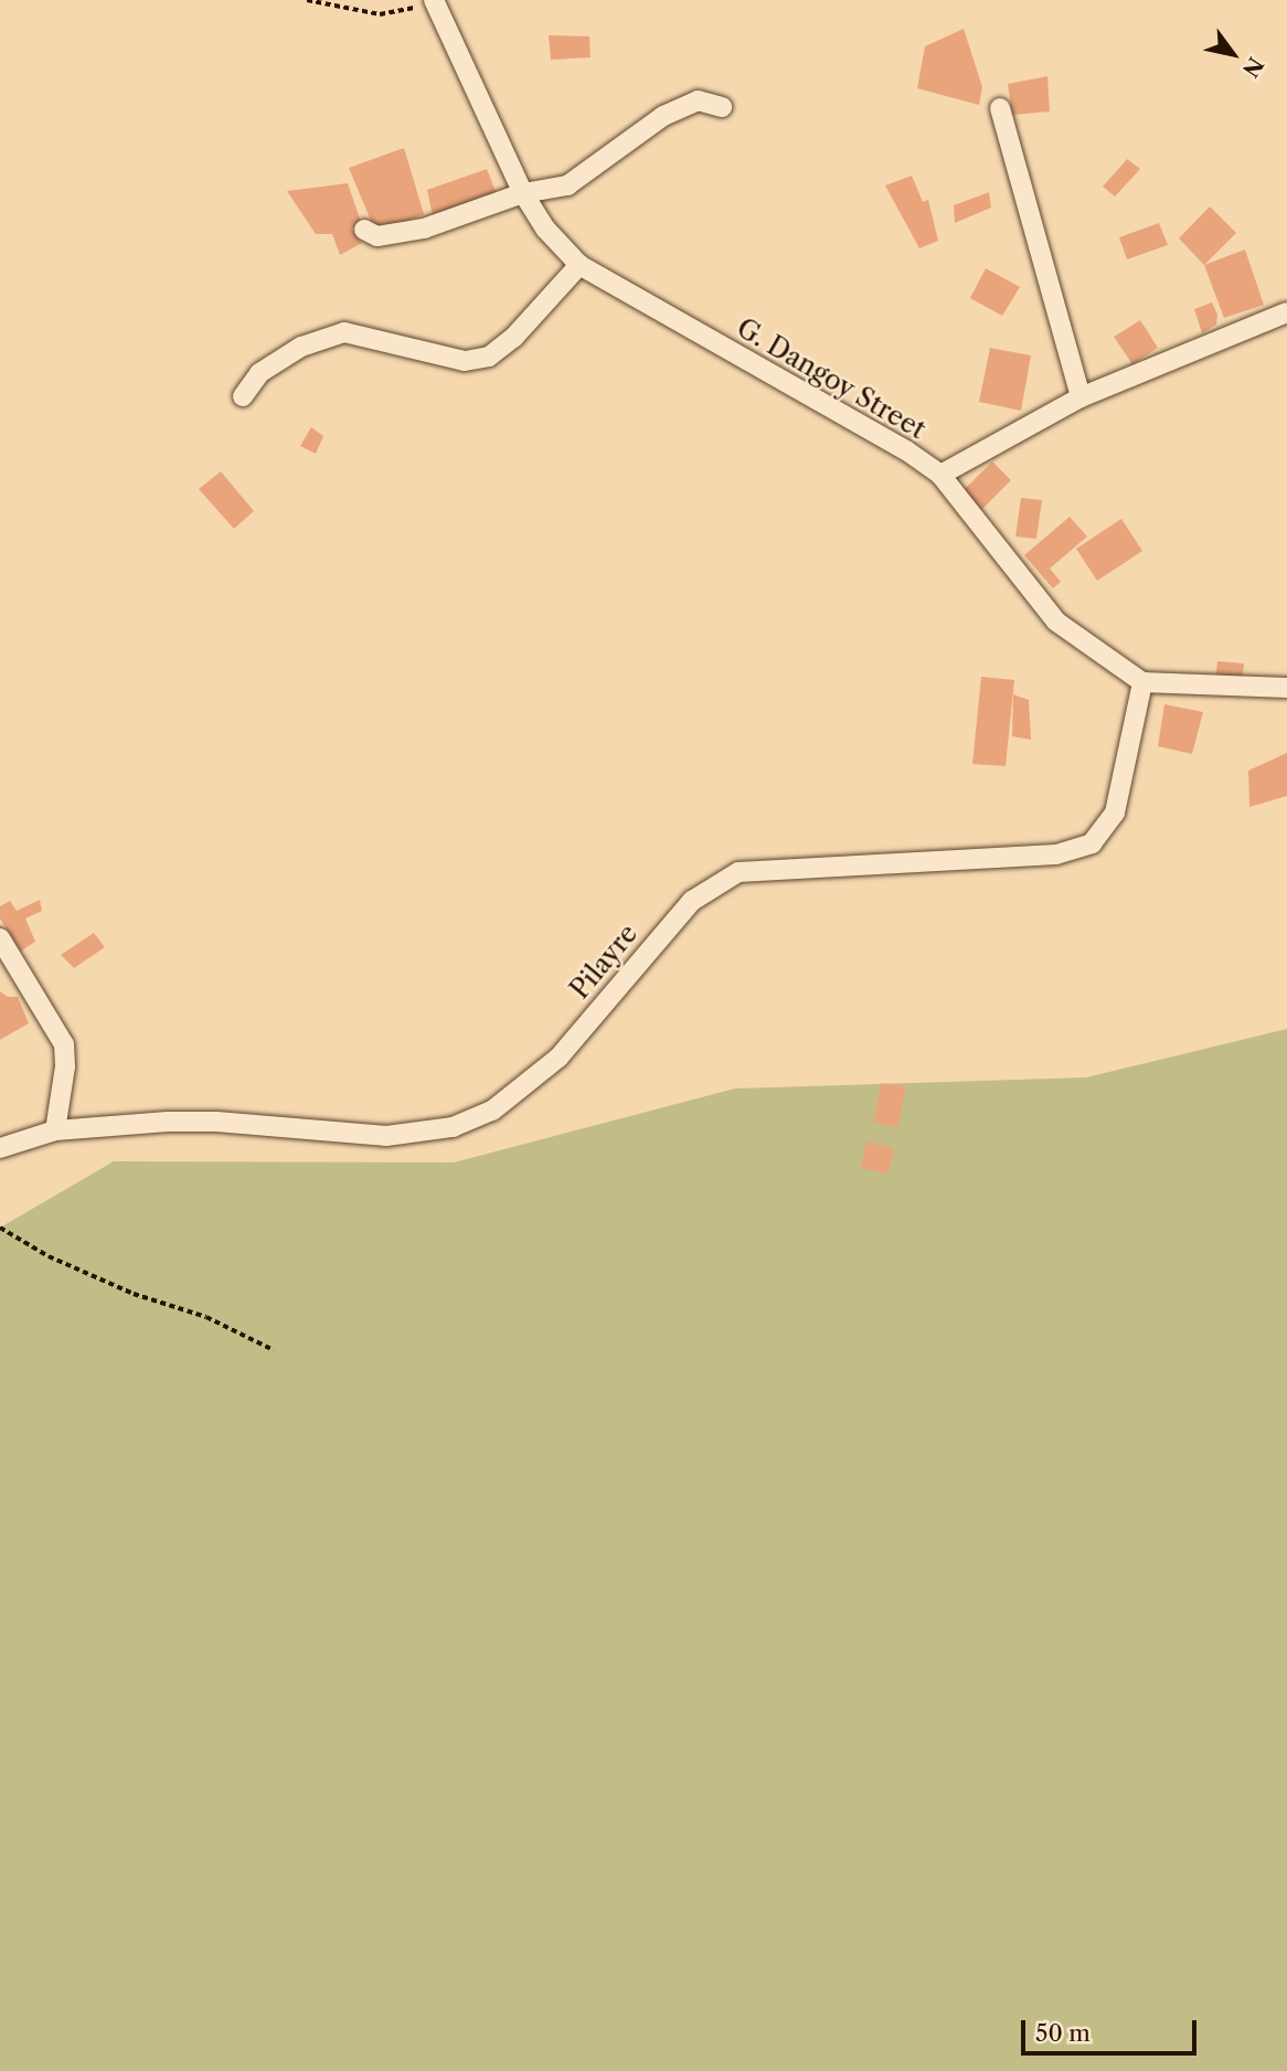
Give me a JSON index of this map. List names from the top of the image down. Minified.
{"streets":{"street":["G. Dangoy Street","Pilayre"]},"crossings":[["G. Dangoy Street","Pilayre"]],"scale_bar":"50 m","north":"bottom right"}
